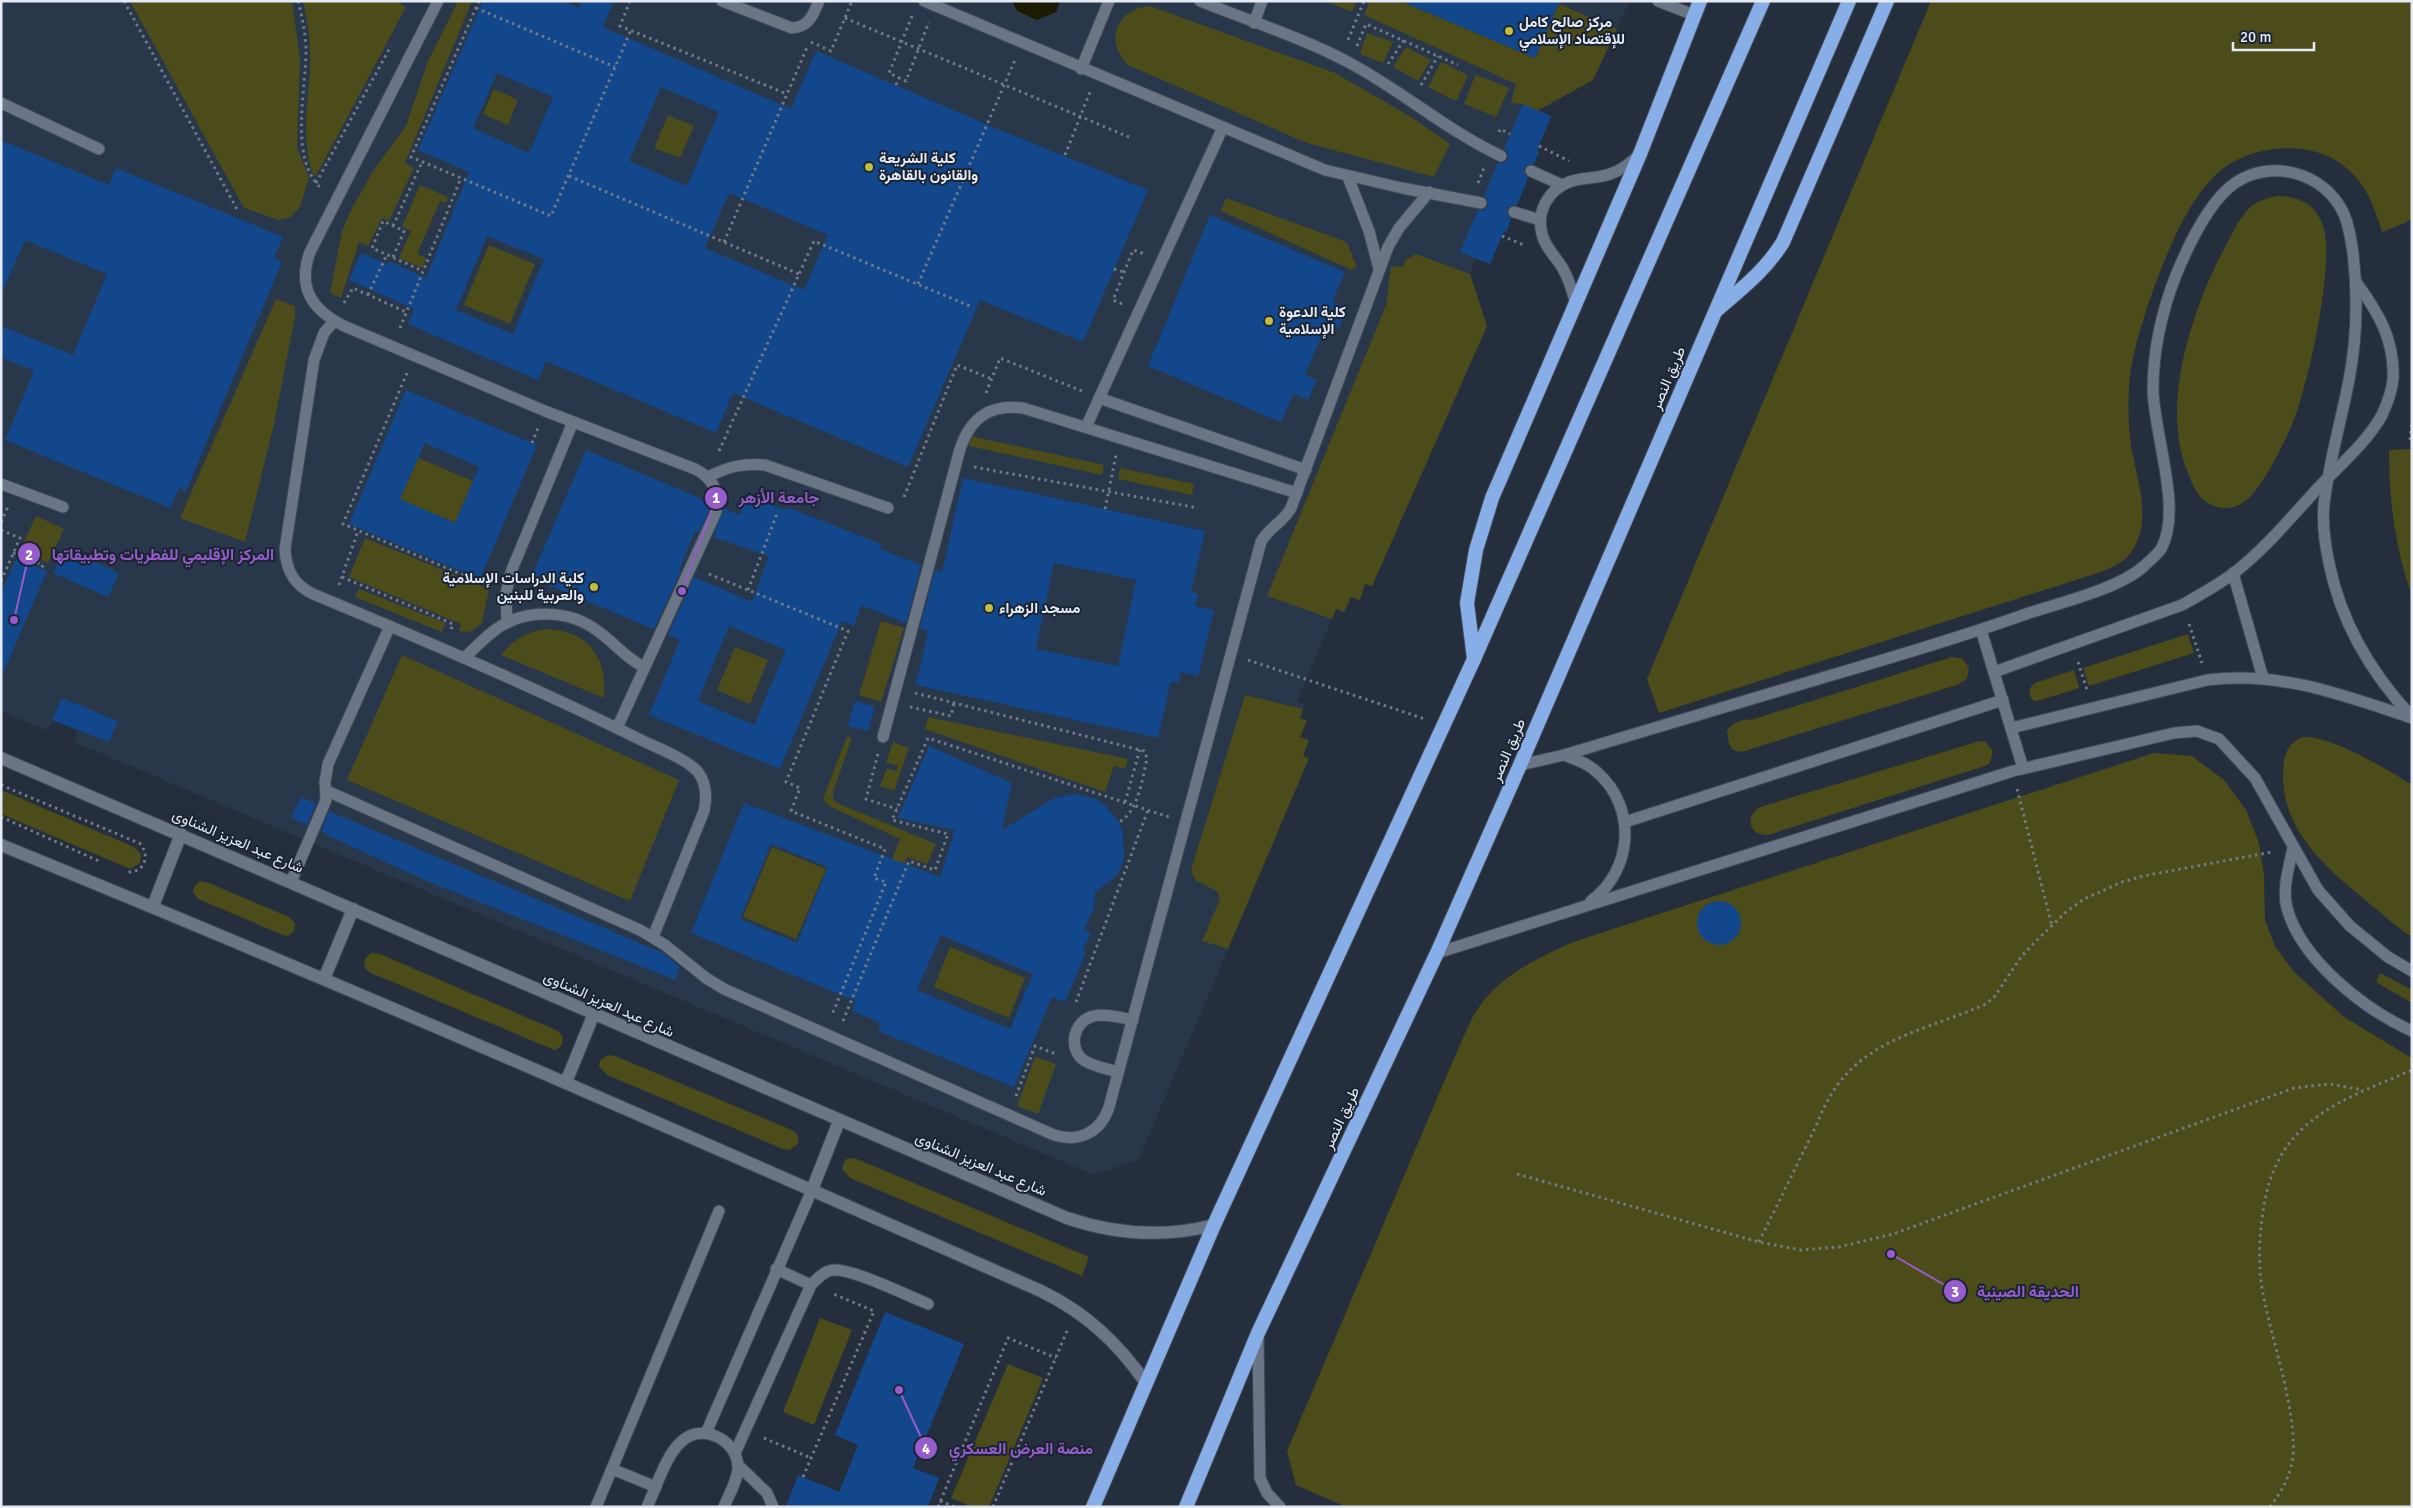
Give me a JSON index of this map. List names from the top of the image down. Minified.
{"streets":{"highway":["طريق النصر"],"street":["شارع عبد العزيز الشناوى"]},"places":["مركز صالح كامل للإقتصاد الإسلامي","كلية الشريعة والقانون بالقاهرة","كلية الدعوة الإسلامية","كلية الدراسات الإسلامية والعربية للبنين","جامعة الأزهر","مسجد الزهراء","المركز الإقليمي للفطريات وتطبيقاتها","الحديقة الصينية","منصة العرض العسكري"],"scale_bar":"20 m"}
